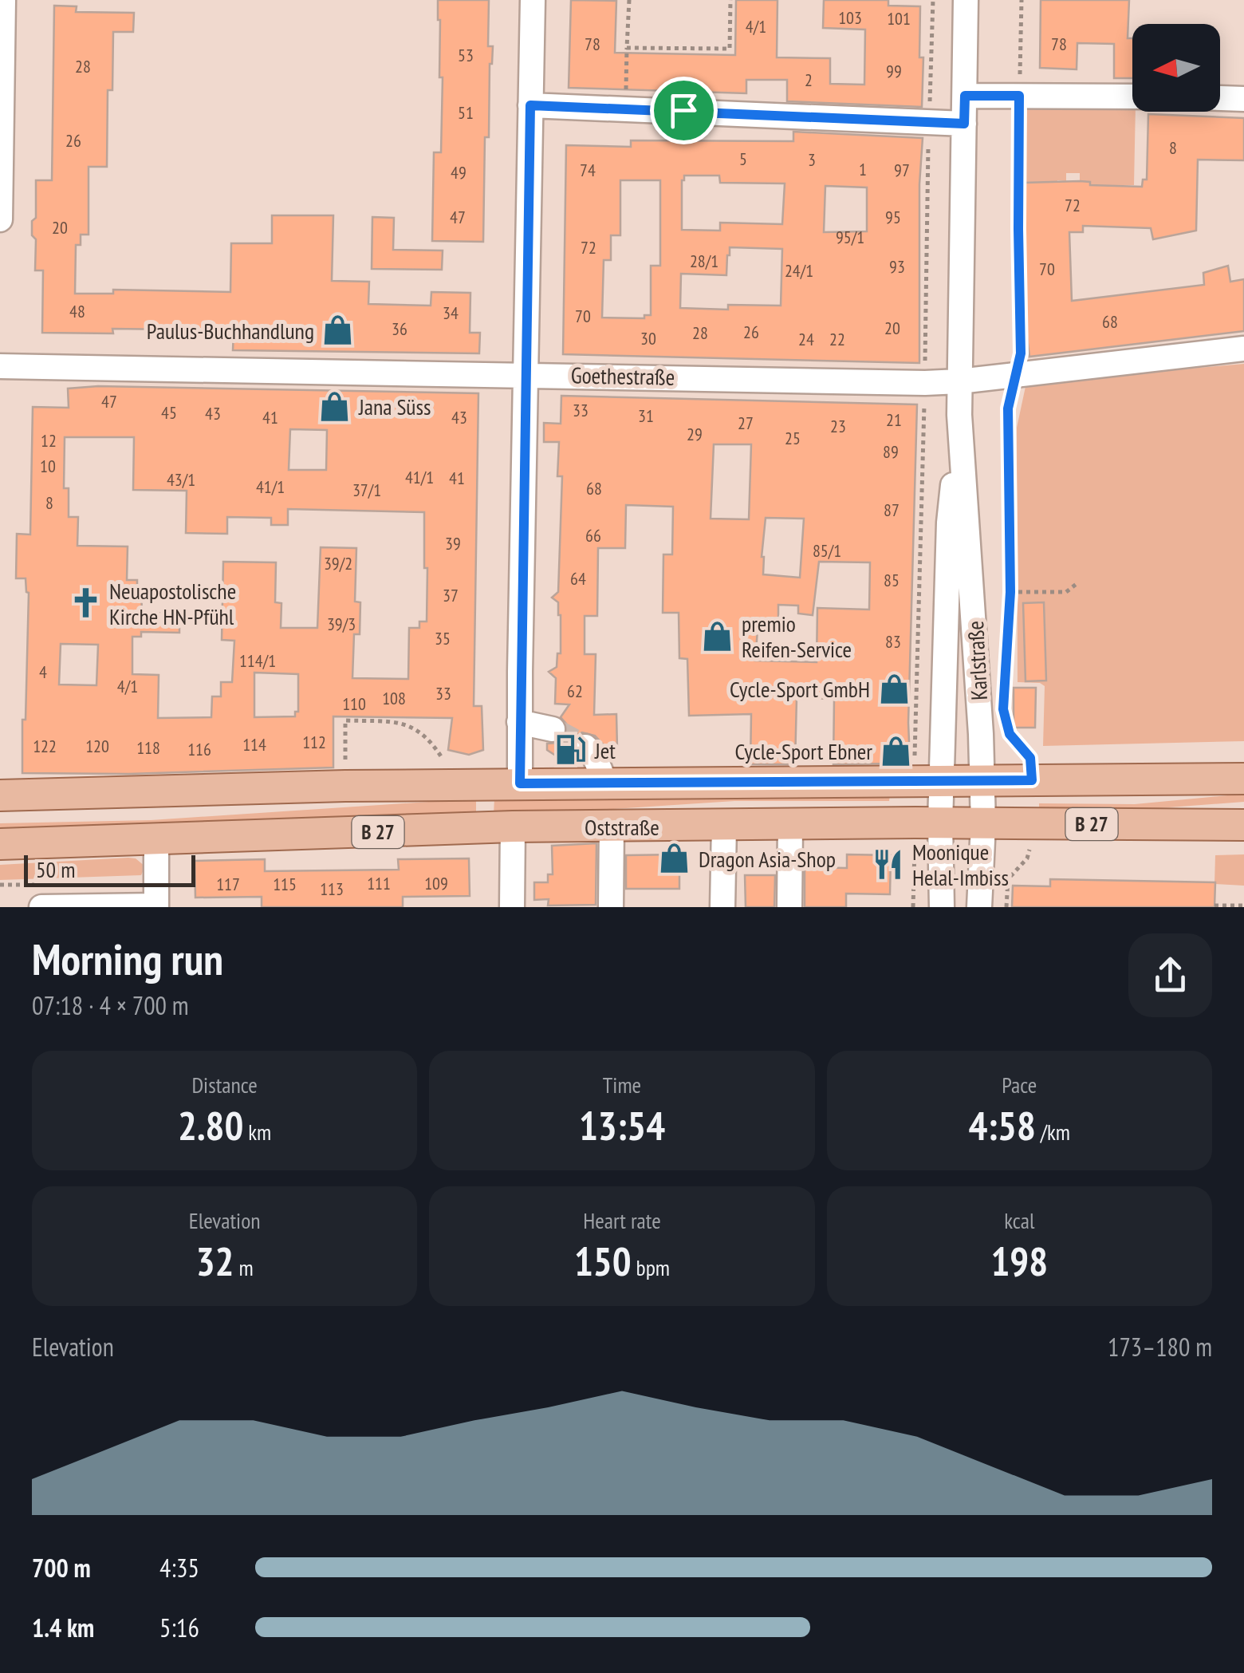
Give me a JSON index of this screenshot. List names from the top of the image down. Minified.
{"streets":{"main road":["B 27","Oststraße"],"street":["Goethestraße","Karlstraße"]},"crossings":[["Goethestraße","Karlstraße"],["Karlstraße","Oststraße"]],"places":{"shop":["Paulus-Buchhandlung","Jana Süss","premio Reifen-Service","Cycle-Sport GmbH","Cycle-Sport Ebner","Dragon Asia-Shop"],"church":["Neuapostolische Kirche HN-Pfühl"],"fuel station":["Jet"],"restaurant":["Moonique Helal-Imbiss"]},"house_numbers":["103","101","4/1","78","78","53","28","99","2","51","26","8","5","3","1","74","97","49","72","47","95","20","95/1","72","28/1","93","70","24/1","48","34","70","68","20","36","26","28","30","24","22","47","33","45","43","31","41","43","21","27","23","29","25","12","89","10","41/1","41","43/1","41/1","68","37/1","8","87","66","39","85/1","39/2","64","85","37","39/3","35","83","114/1","4","4/1","62","33","108","110","112","114","122","120","118","116","111","109","117","115","113"],"scale_bar":"50 m","north":"left","page":{"scale":"50 m","heading":["Morning run","07:18 · 4 × 700 m"],"stats":[["Distance","2.80 km"],["Time","13:54"],["Pace","4:58 /km"],["Elevation","32 m"],["Heart rate","150 bpm"],["kcal","198"]],"chart":["Elevation","173–180 m"],"list":[{"name":"700 m","note":"4:35"},{"name":"1.4 km","note":"5:16"}]}}
